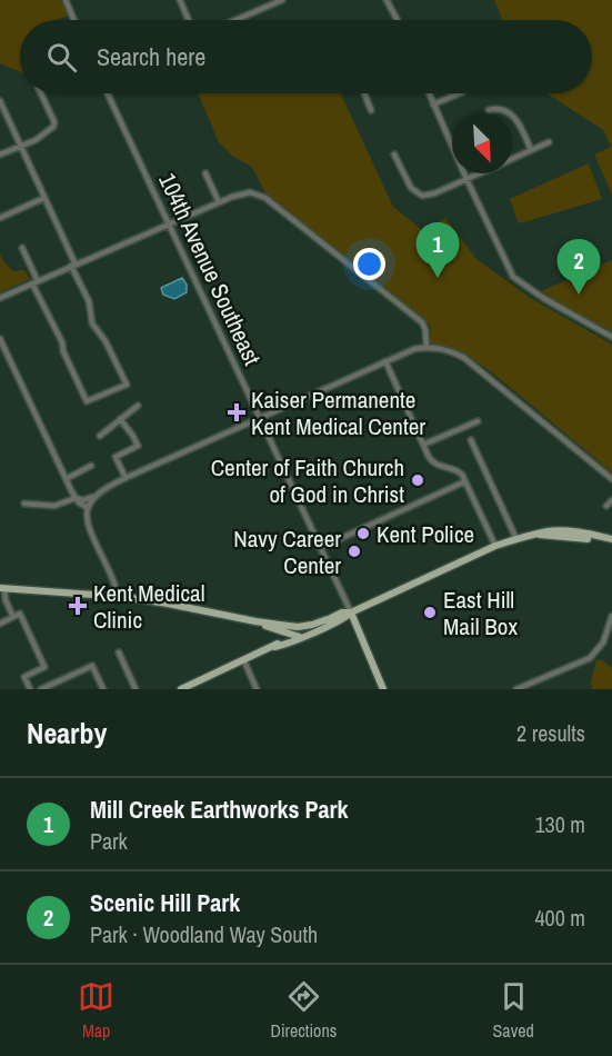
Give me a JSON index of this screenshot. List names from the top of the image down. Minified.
{"streets":{"main road":["104th Avenue Southeast"]},"places":{"health":["Kaiser Permanente Kent Medical Center","Kent Medical Clinic"],"other":["Center of Faith Church of God in Christ","Kent Police","Navy Career Center","East Hill Mail Box"]},"north":"bottom right","page":{"search":"Search here","pins":["1","2"],"heading":["Nearby","2 results"],"list":[{"mark":"1","name":"Mill Creek Earthworks Park","note":"Park","value":"130 m"},{"mark":"2","name":"Scenic Hill Park","note":"Park · Woodland Way South","value":"400 m"}],"nav":["Map","Directions","Saved"]}}
